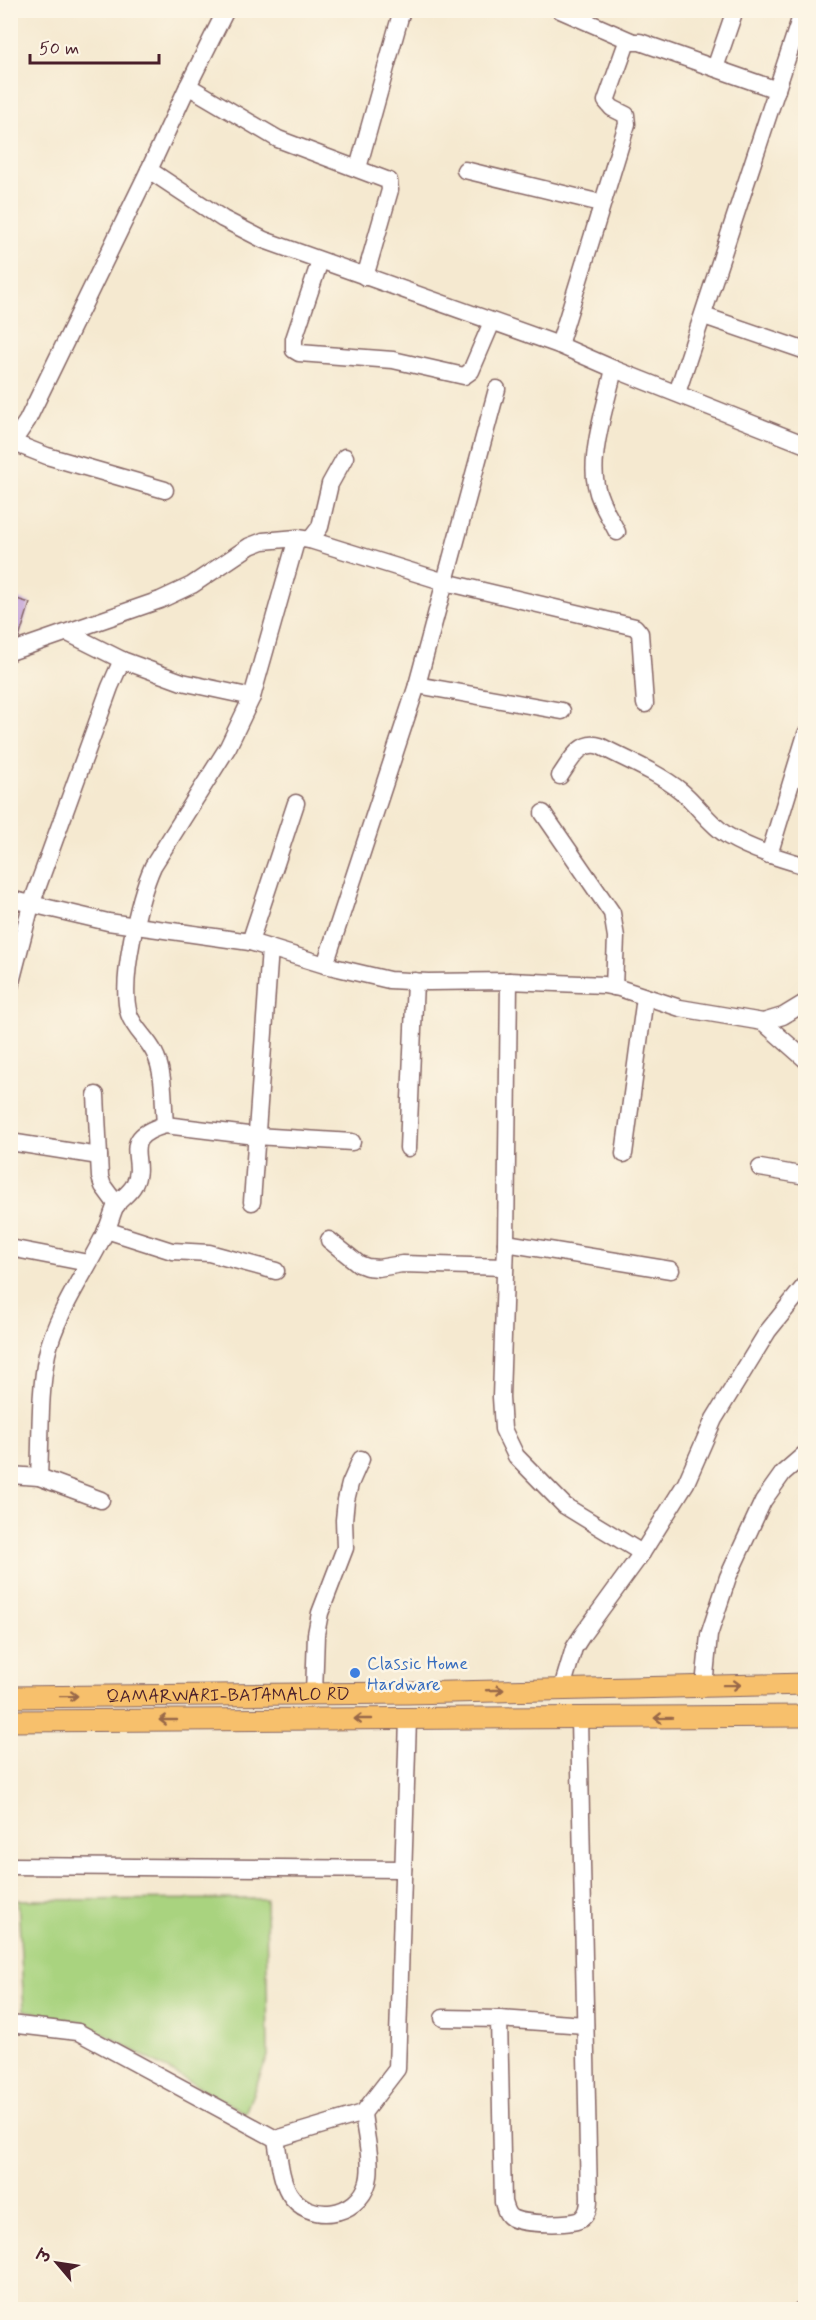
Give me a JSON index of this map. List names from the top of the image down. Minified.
{"streets":{"main road":["QAMARWARI-BATAMALO RD"]},"places":["Classic Home Hardware"],"scale_bar":"50 m","north":"top left"}
